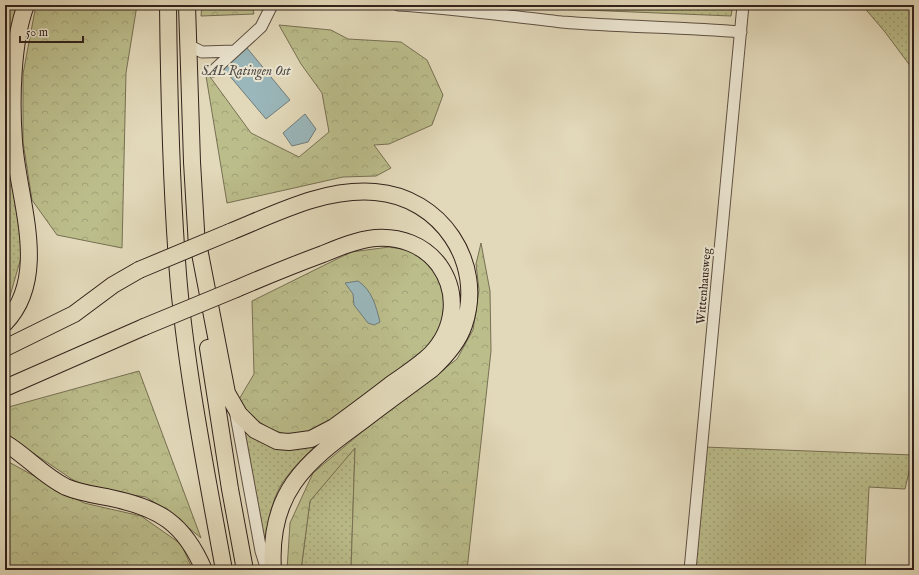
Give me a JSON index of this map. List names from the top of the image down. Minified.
{"streets":{"street":["Wittenhausweg"]},"water":["SAL Ratingen Ost"],"scale_bar":"50 m"}
